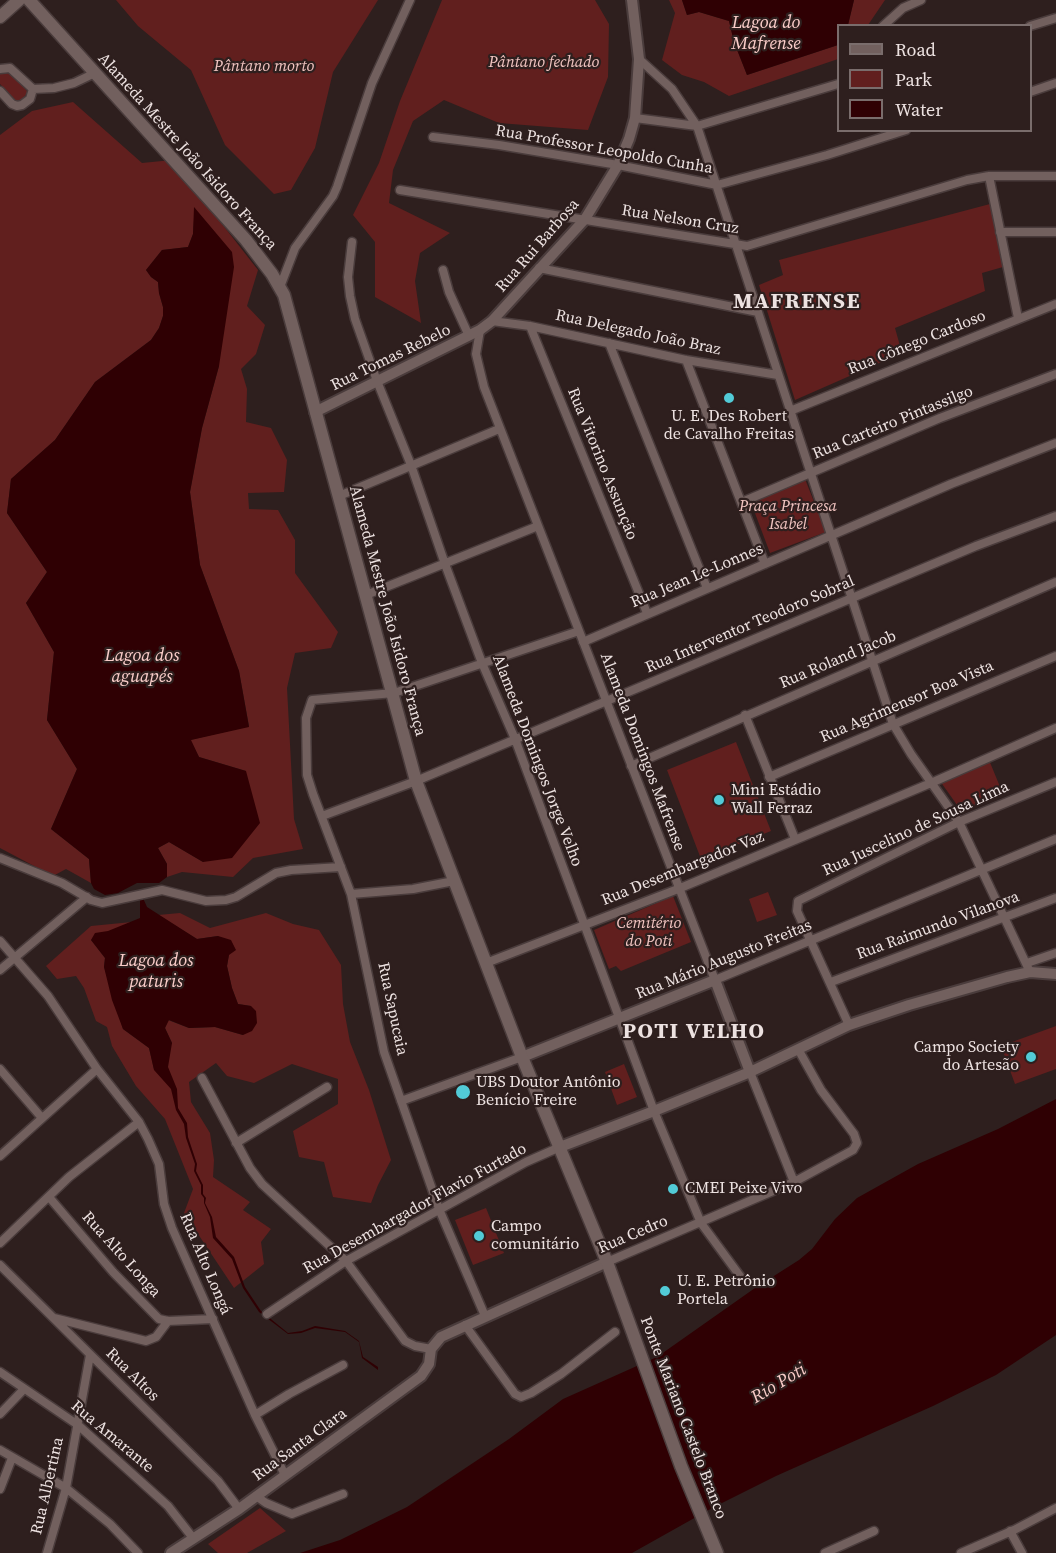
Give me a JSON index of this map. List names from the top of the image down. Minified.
{"streets":{"main road":["Alameda Mestre João Isidoro França","Ponte Mariano Castelo Branco"],"street":["Rua Professor Leopoldo Cunha","Rua Nelson Cruz","Rua Rui Barbosa","Rua Delegado João Braz","Rua Cônego Cardoso","Rua Tomas Rebelo","Rua Carteiro Pintassilgo","Rua Vitorino Assunção","Rua Jean Le-Lonnes","Rua Interventor Teodoro Sobral","Rua Roland Jacob","Rua Agrimensor Boa Vista","Alameda Domingos Mafrense","Alameda Domingos Jorge Velho","Rua Juscelino de Sousa Lima","Rua Desembargador Vaz","Rua Raimundo Vilanova","Rua Mário Augusto Freitas","Rua Sapucaia","Rua Desembargador Flavio Furtado","Rua Cedro","Rua Alto Longa","Rua Alto Longá","Rua Altos","Rua Amarante","Rua Santa Clara","Rua Albertina"]},"crossings":[["Rua Professor Leopoldo Cunha","Rua Rui Barbosa"],["Alameda Mestre João Isidoro França","Rua Tomas Rebelo"],["Alameda Mestre João Isidoro França","Rua Interventor Teodoro Sobral"],["Alameda Mestre João Isidoro França","Rua Desembargador Vaz"],["Alameda Mestre João Isidoro França","Rua Mário Augusto Freitas"],["Alameda Mestre João Isidoro França","Rua Sapucaia"],["Alameda Mestre João Isidoro França","Rua Desembargador Flavio Furtado"],["Alameda Mestre João Isidoro França","Rua Cedro"],["Alameda Mestre João Isidoro França","Ponte Mariano Castelo Branco"],["Rua Nelson Cruz","Rua Rui Barbosa"],["Rua Rui Barbosa","Rua Delegado João Braz"],["Rua Rui Barbosa","Rua Tomas Rebelo"],["Rua Rui Barbosa","Alameda Domingos Mafrense"],["Rua Delegado João Braz","Rua Vitorino Assunção"],["Rua Tomas Rebelo","Alameda Domingos Mafrense"],["Rua Tomas Rebelo","Alameda Domingos Jorge Velho"],["Rua Vitorino Assunção","Rua Jean Le-Lonnes"],["Rua Jean Le-Lonnes","Alameda Domingos Mafrense"],["Rua Interventor Teodoro Sobral","Alameda Domingos Mafrense"],["Rua Interventor Teodoro Sobral","Alameda Domingos Jorge Velho"],["Rua Interventor Teodoro Sobral","Rua Sapucaia"],["Rua Roland Jacob","Alameda Domingos Mafrense"],["Alameda Domingos Mafrense","Rua Desembargador Vaz"],["Alameda Domingos Mafrense","Rua Mário Augusto Freitas"],["Alameda Domingos Mafrense","Rua Desembargador Flavio Furtado"],["Alameda Domingos Mafrense","Rua Cedro"],["Alameda Domingos Jorge Velho","Rua Desembargador Vaz"],["Alameda Domingos Jorge Velho","Rua Mário Augusto Freitas"],["Alameda Domingos Jorge Velho","Rua Desembargador Flavio Furtado"],["Alameda Domingos Jorge Velho","Rua Cedro"],["Rua Juscelino de Sousa Lima","Rua Mário Augusto Freitas"],["Rua Mário Augusto Freitas","Rua Sapucaia"],["Rua Sapucaia","Rua Desembargador Flavio Furtado"],["Rua Sapucaia","Rua Cedro"],["Rua Desembargador Flavio Furtado","Rua Cedro"],["Rua Cedro","Rua Santa Clara"],["Rua Alto Longá","Rua Santa Clara"],["Rua Altos","Rua Santa Clara"],["Rua Altos","Rua Albertina"],["Rua Amarante","Rua Santa Clara"],["Rua Amarante","Rua Albertina"]],"districts":["MAFRENSE","POTI VELHO"],"water":["Lagoa do Mafrense","Lagoa dos aguapés","Lagoa dos paturis","Rio Poti"],"parks":["Pântano fechado","Pântano morto","Praça Princesa Isabel","Cemitério do Poti"],"places":["U. E. Des Robert de Cavalho Freitas","Mini Estádio Wall Ferraz","Campo Society do Artesão","UBS Doutor Antônio Benício Freire","CMEI Peixe Vivo","Campo comunitário","U. E. Petrônio Portela"],"legend":["Road","Park","Water"]}
